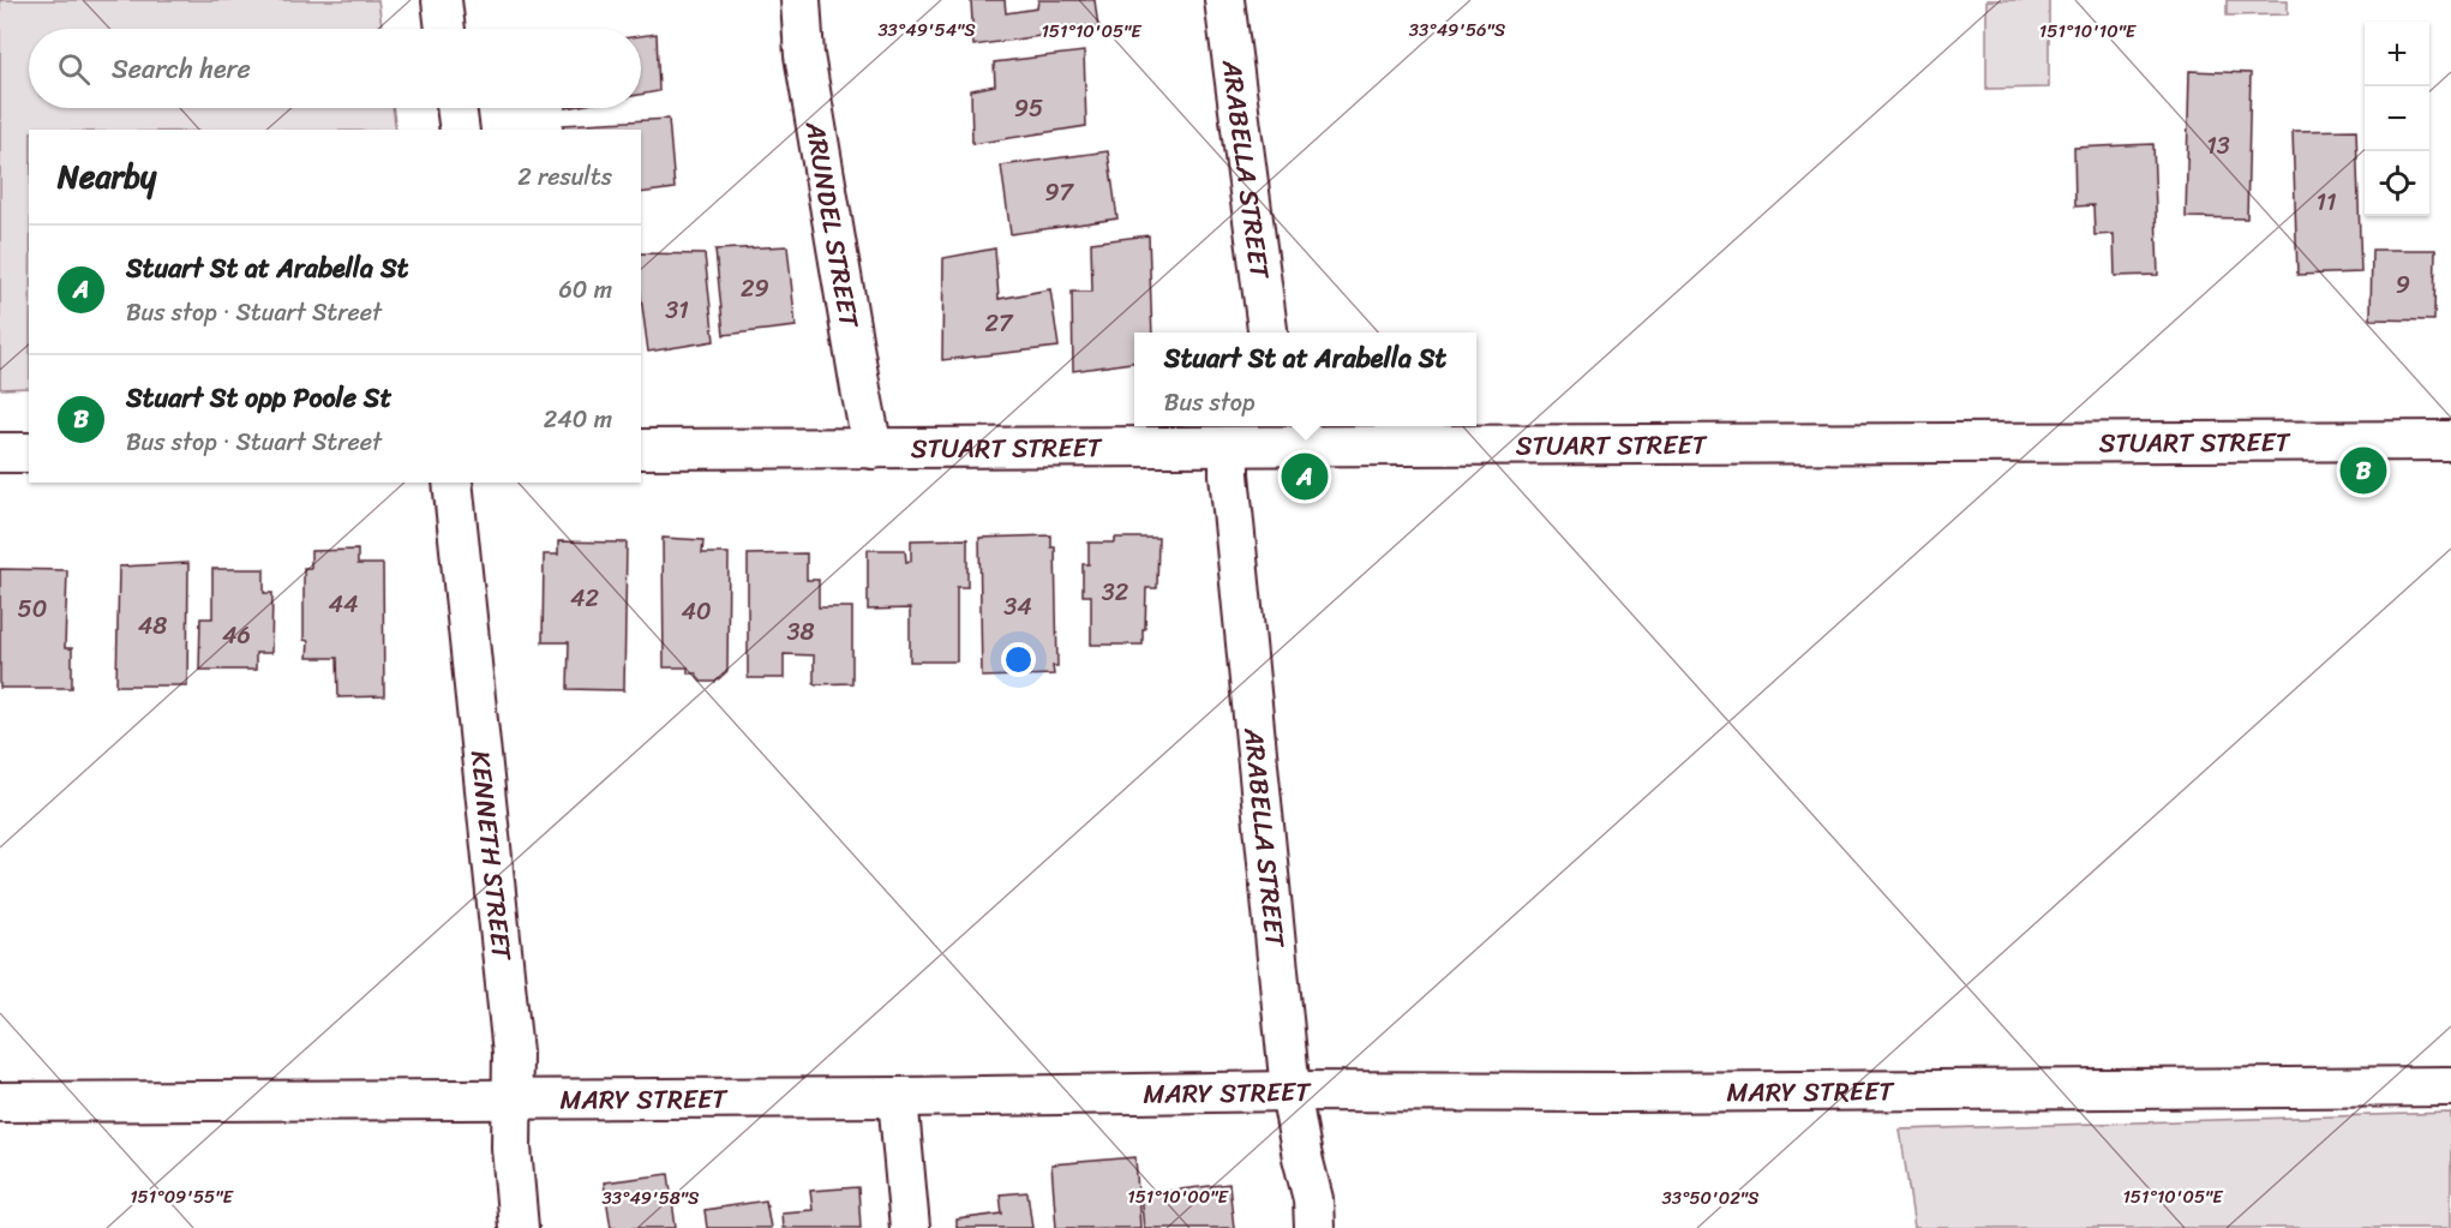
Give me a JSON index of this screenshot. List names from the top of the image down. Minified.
{"streets":{"street":["ARABELLA STREET","ARUNDEL STREET","STUART STREET","KENNETH STREET","MARY STREET"]},"crossings":[["ARABELLA STREET","STUART STREET"],["ARABELLA STREET","MARY STREET"],["ARUNDEL STREET","STUART STREET"],["KENNETH STREET","MARY STREET"]],"house_numbers":["95","13","97","11","9","29","31","27","32","42","44","34","50","40","48","38","46"],"page":{"map_buttons":["+","−"],"search":"Search here","heading":["Nearby","2 results"],"list":[{"mark":"A","name":"Stuart St at Arabella St","note":"Bus stop · Stuart Street","value":"60 m"},{"mark":"B","name":"Stuart St opp Poole St","note":"Bus stop · Stuart Street","value":"240 m"}],"popup":["Stuart St at Arabella St","Bus stop"],"pins":["B","A"]},"coordinates":["33°49'54\"S","33°49'56\"S","151°10'05\"E","151°10'10\"E","151°09'55\"E","151°10'00\"E","33°49'58\"S","33°50'02\"S"]}
